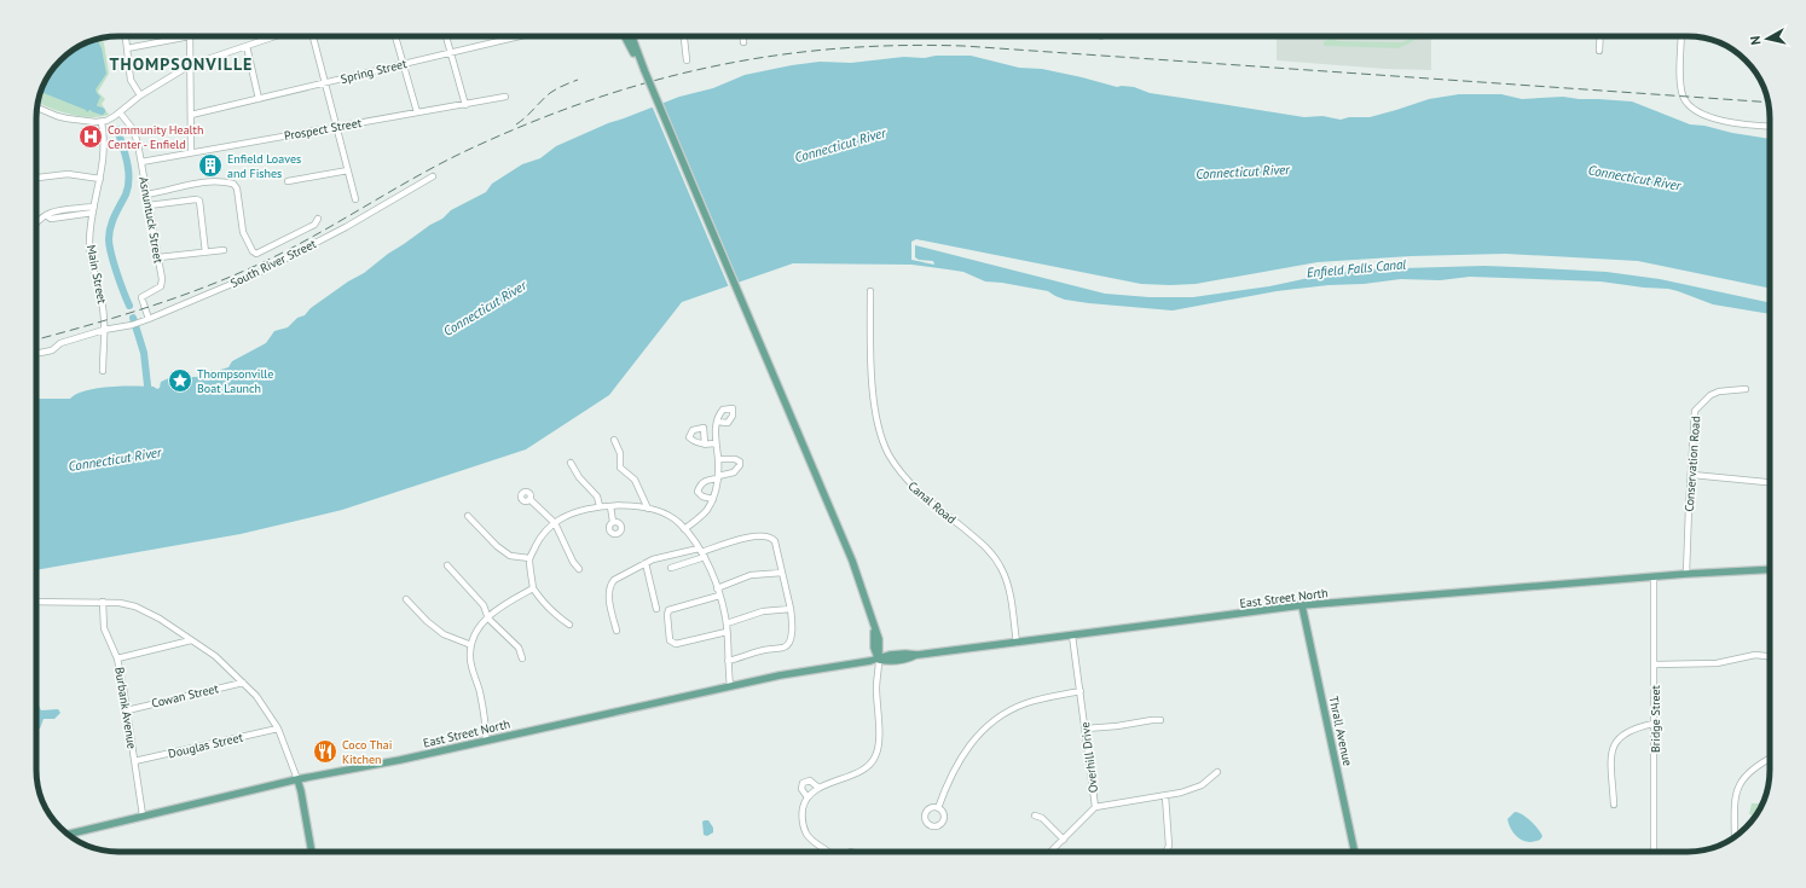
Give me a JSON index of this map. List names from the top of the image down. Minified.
{"streets":{"main road":["East Street North","Thrall Avenue"],"street":["Spring Street","Prospect Street","Asnuntuck Street","South River Street","Main Street","Conservation Road","Canal Road","Cowan Street","Burbank Avenue","Bridge Street","Douglas Street","Overhill Drive"]},"crossings":[["Prospect Street","Asnuntuck Street"],["Asnuntuck Street","South River Street"],["South River Street","Main Street"],["Conservation Road","East Street North"],["Canal Road","East Street North"],["East Street North","Burbank Avenue"],["East Street North","Bridge Street"],["East Street North","Thrall Avenue"],["East Street North","Overhill Drive"],["Cowan Street","Burbank Avenue"],["Burbank Avenue","Douglas Street"]],"districts":["THOMPSONVILLE"],"water":["Connecticut River","Enfield Falls Canal"],"places":{"hospital":["Community Health Center - Enfield"],"building":["Enfield Loaves and Fishes"],"place":["Thompsonville Boat Launch"],"restaurant":["Coco Thai Kitchen"]},"north":"left"}
